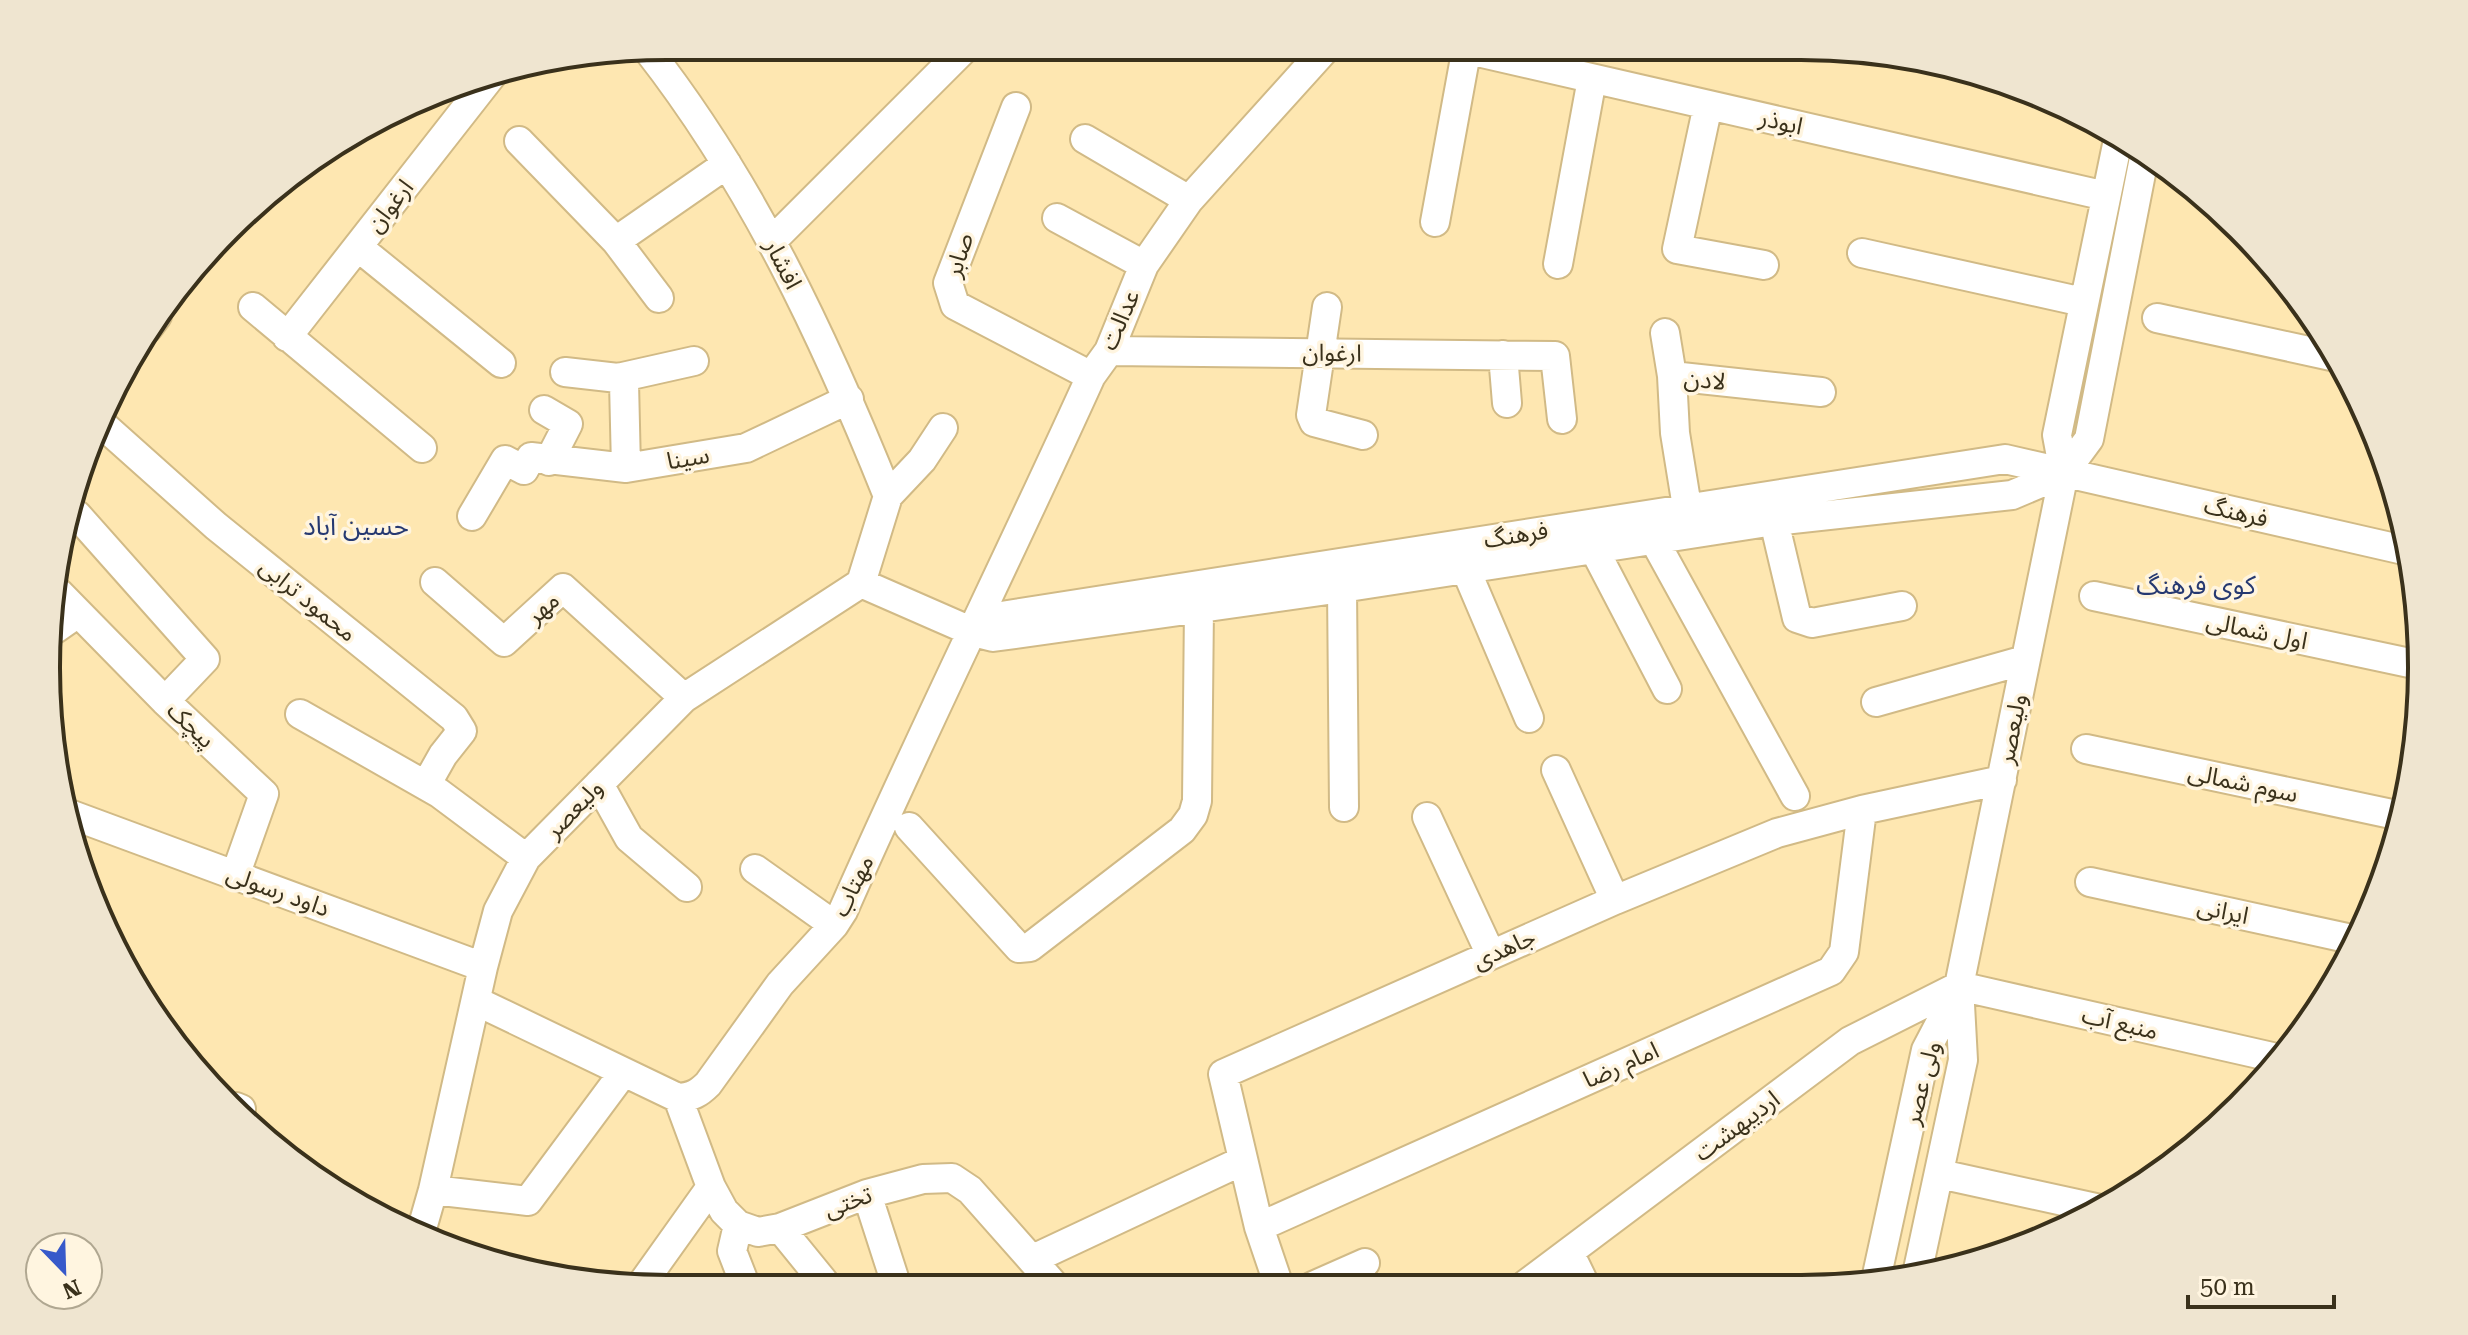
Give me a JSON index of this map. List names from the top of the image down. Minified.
{"streets":{"street":["ابوذر","ارغوان","صابر","افشار","عدالت","لادن","سینا","فرهنگ","محمود ترابی","مهر","اول شمالی","پیچک","ولیعصر","سوم شمالی","مهتاب","داود رسولی","ایرانی","جاهدی","منبع آب","امام رضا","ولی عصر","اردیبهشت","تختی"]},"crossings":[["ابوذر","ولیعصر"],["ارغوان","عدالت"],["صابر","عدالت"],["افشار","سینا"],["عدالت","فرهنگ"],["عدالت","مهتاب"],["لادن","فرهنگ"],["فرهنگ","ولیعصر"],["فرهنگ","مهتاب"],["مهر","ولیعصر"],["پیچک","داود رسولی"],["ولیعصر","داود رسولی"],["ولیعصر","جاهدی"],["ولیعصر","منبع آب"],["ولیعصر","ولی عصر"],["ولیعصر","اردیبهشت"],["جاهدی","امام رضا"],["منبع آب","ولی عصر"],["منبع آب","اردیبهشت"],["ولی عصر","اردیبهشت"]],"districts":["حسین آباد","کوی فرهنگ"],"scale_bar":"50 m","north":"bottom right"}
